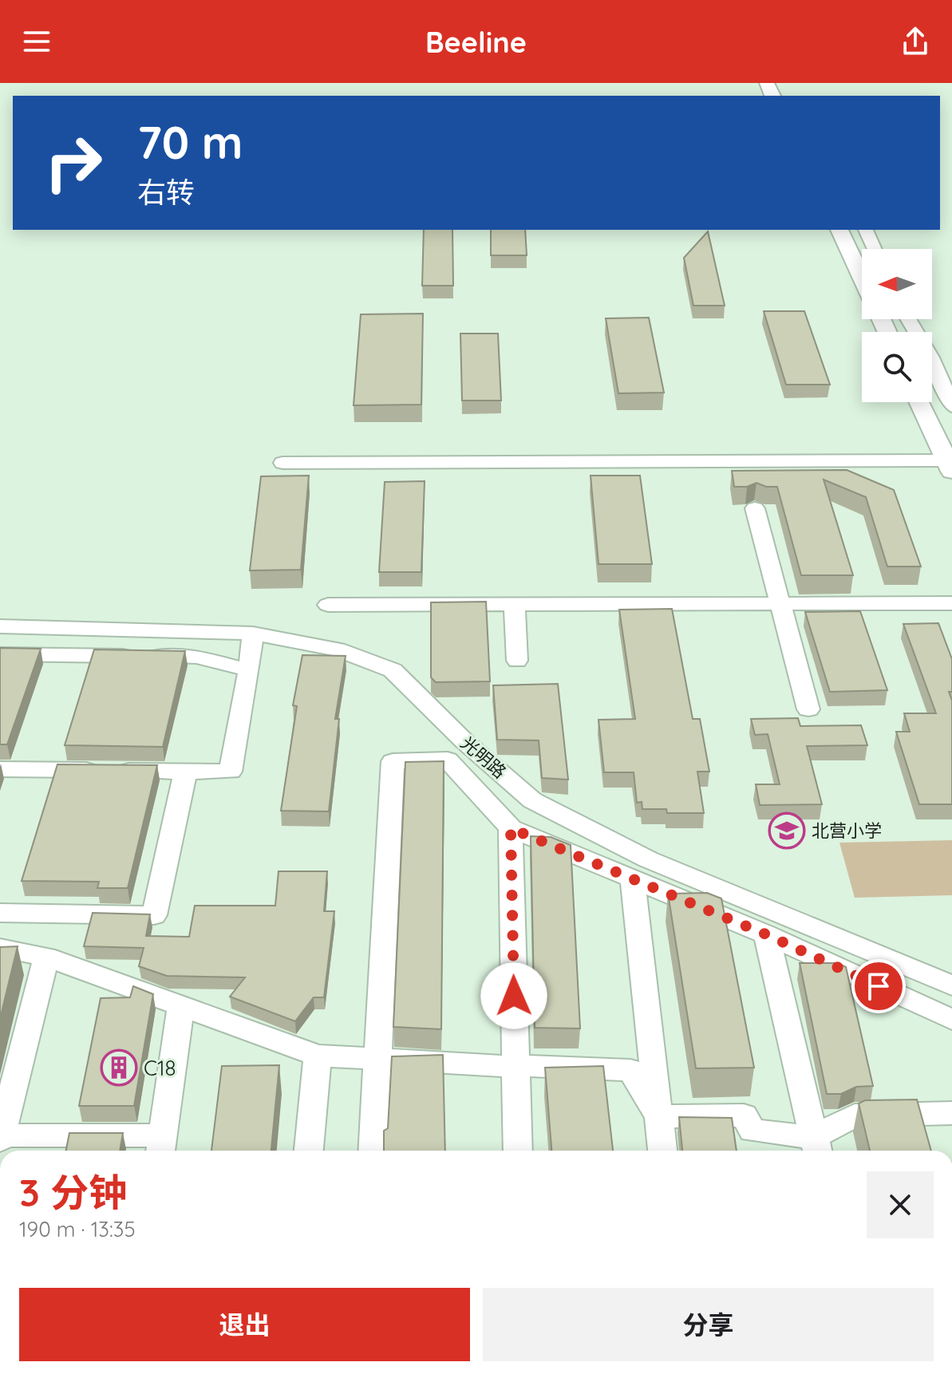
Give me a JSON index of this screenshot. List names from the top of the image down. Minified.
{"streets":{"street":["光明路"]},"places":{"school or university":["北营小学"],"building":["C18"]},"north":"left","page":{"header":"Beeline","turn":["70 m","右转"],"heading":["3 分钟","190 m · 13:35"],"buttons":["退出","分享"]}}
